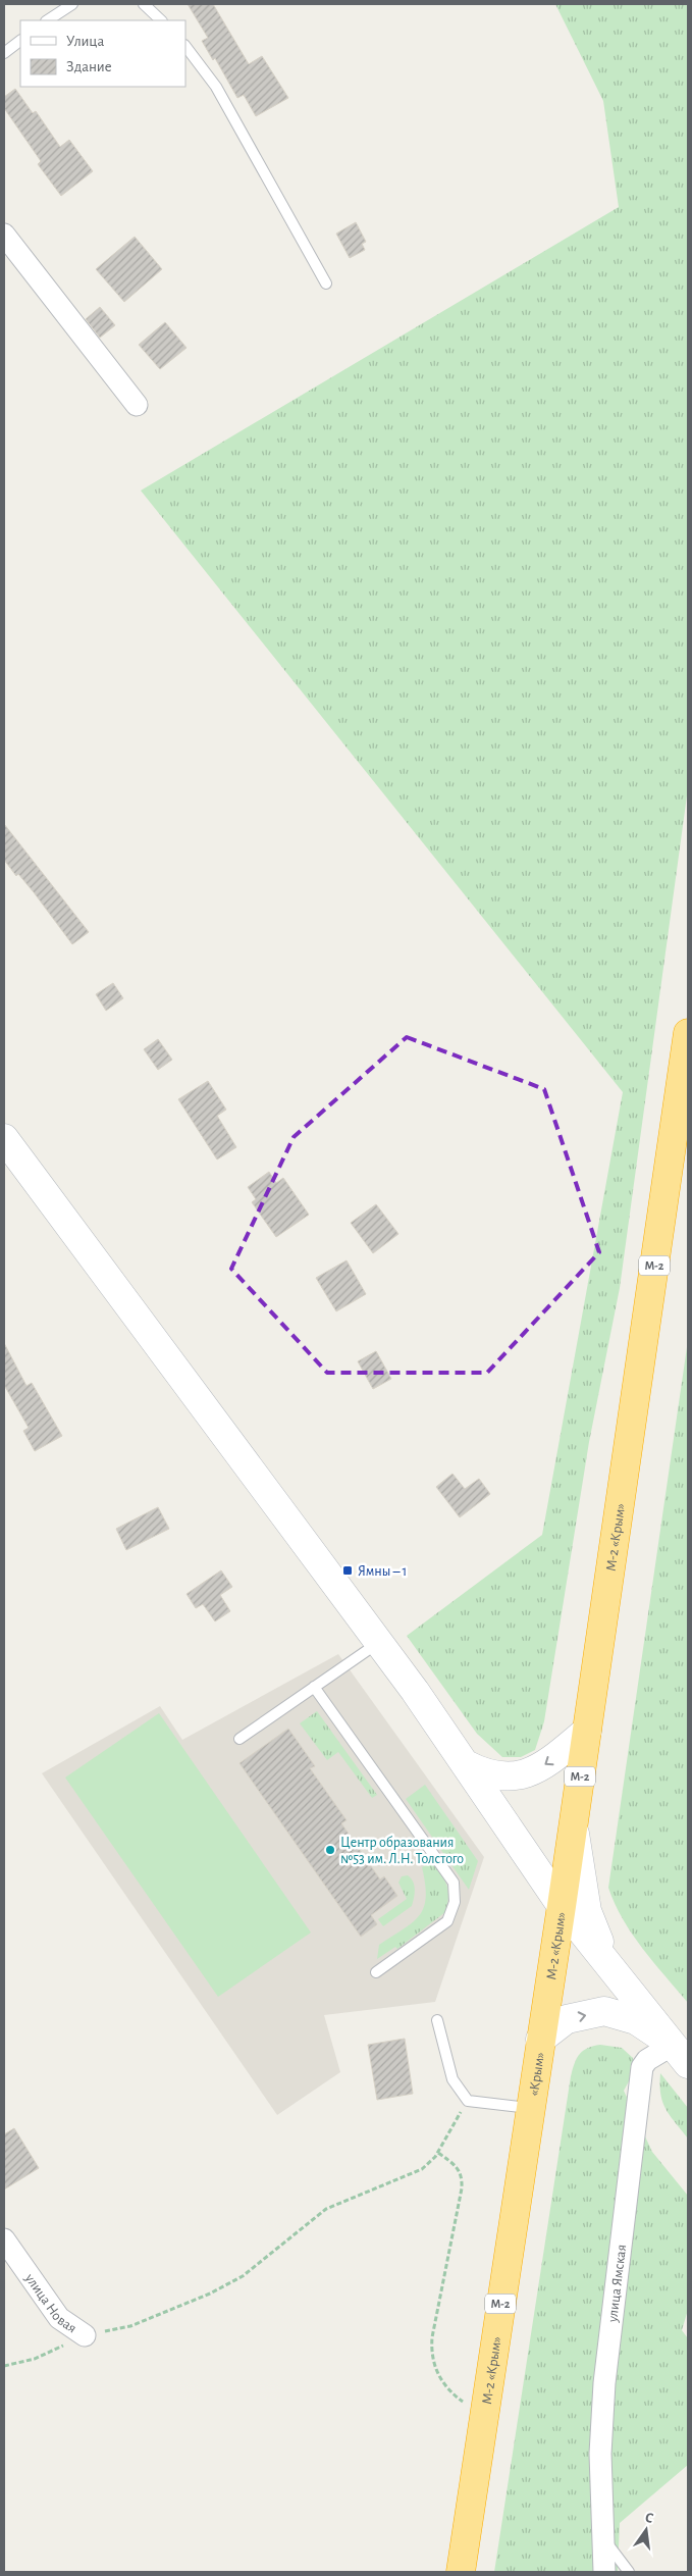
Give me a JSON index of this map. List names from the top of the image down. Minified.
{"streets":{"highway":["М-2","М-2 «Крым»","«Крым»"],"street":["улица Ямская","улица Новая"]},"crossings":[["М-2 «Крым»","«Крым»"]],"places":{"transit":["Ямны – 1"],"other":["Центр образования №53 им. Л.Н. Толстого"]},"legend":["Улица","Здание"],"north":"top"}
